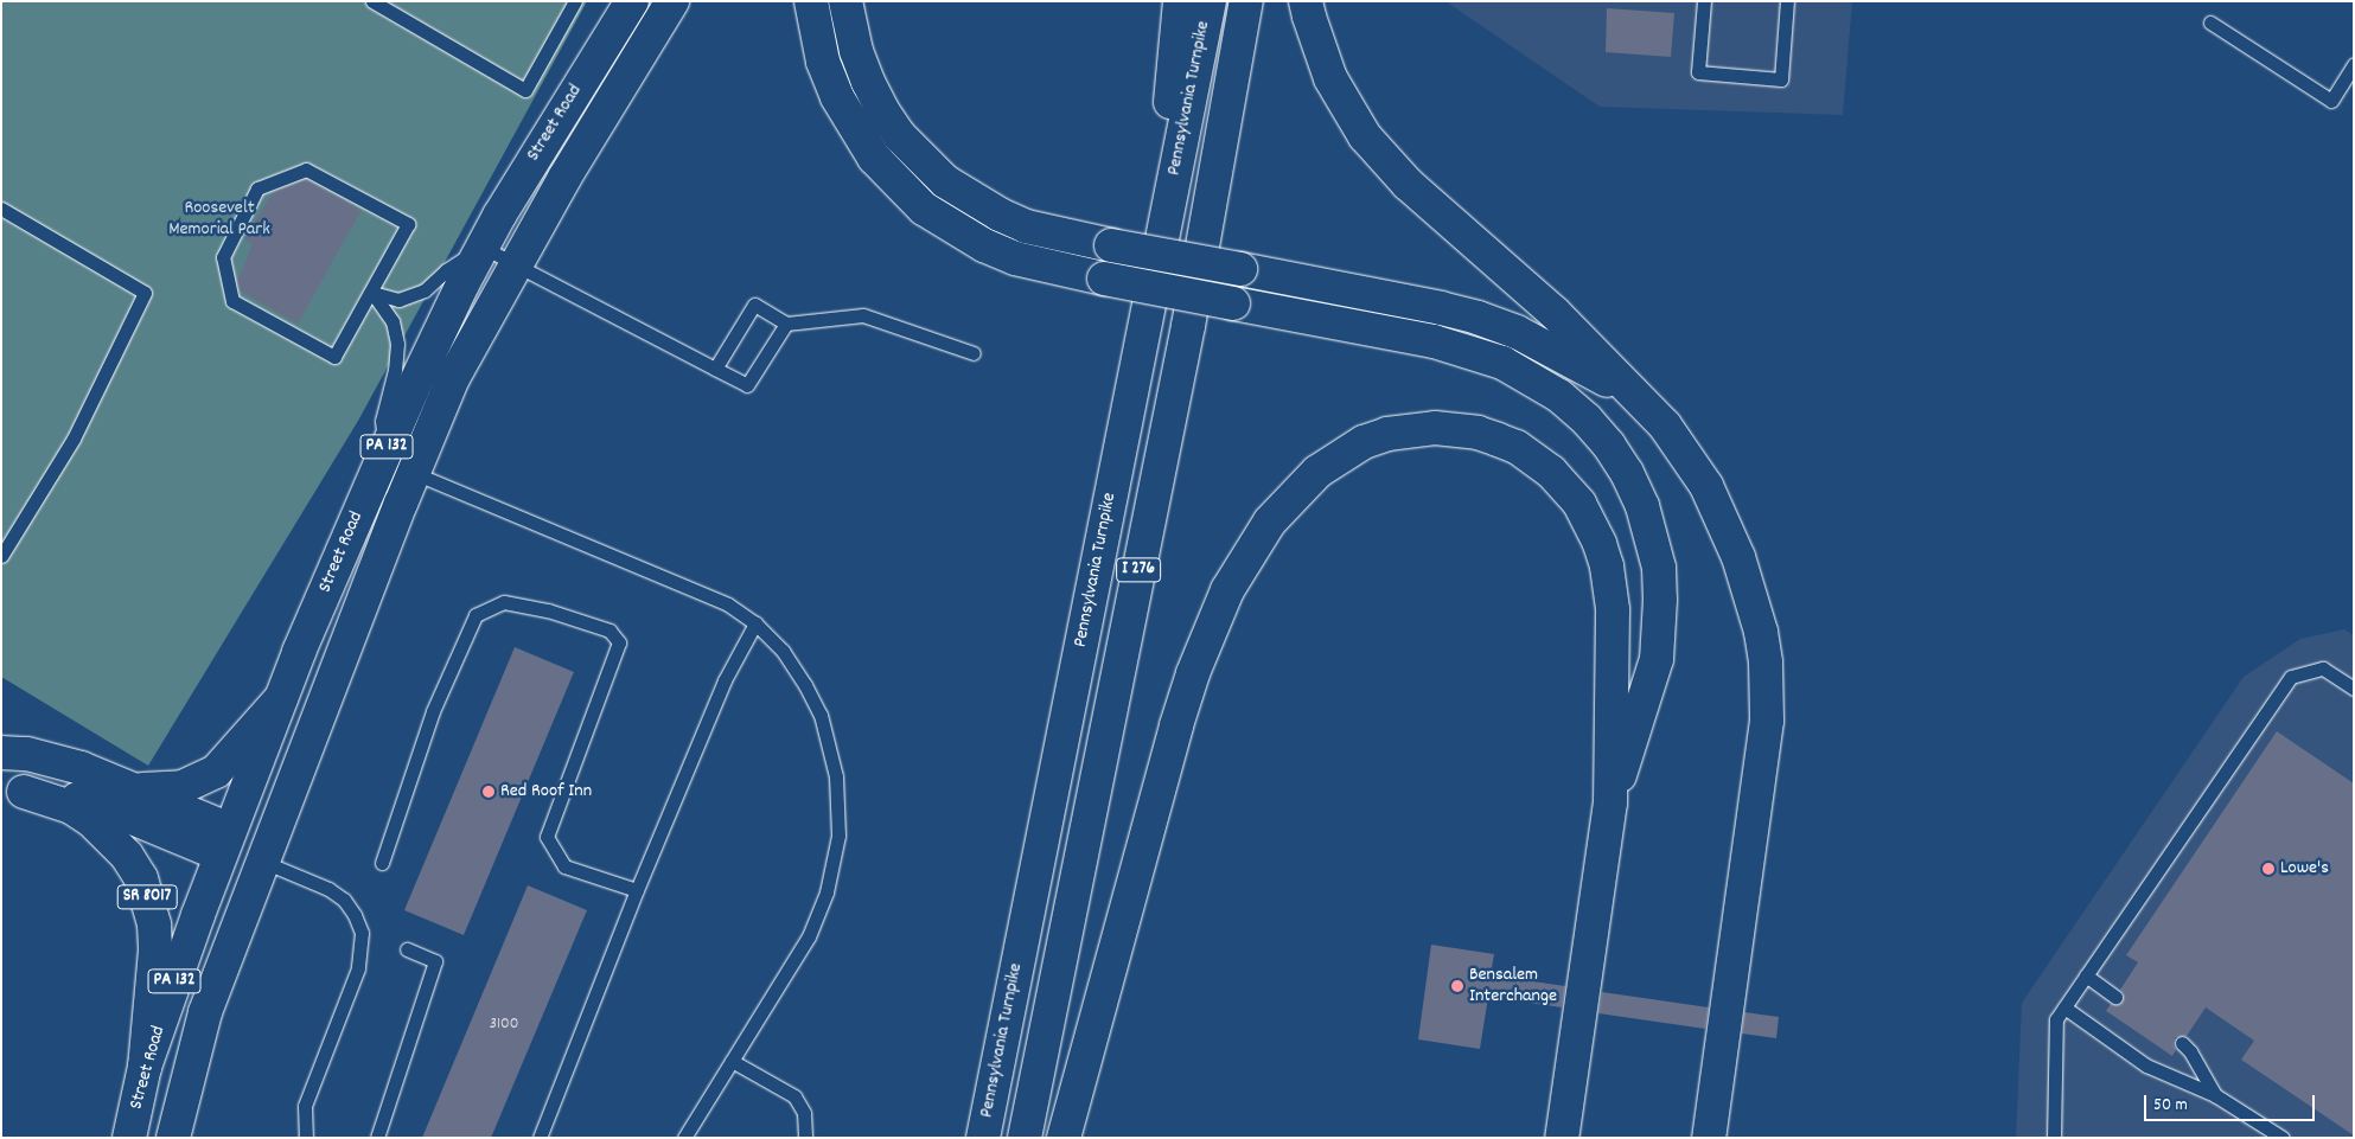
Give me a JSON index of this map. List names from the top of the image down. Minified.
{"streets":{"main road":["Pennsylvania Turnpike","Street Road","PA 132","I 276","SR 8017"]},"crossings":[["Street Road","SR 8017"]],"parks":["Roosevelt Memorial Park"],"places":["Red Roof Inn","Lowe's","Bensalem Interchange"],"house_numbers":["3100"],"scale_bar":"50 m"}
